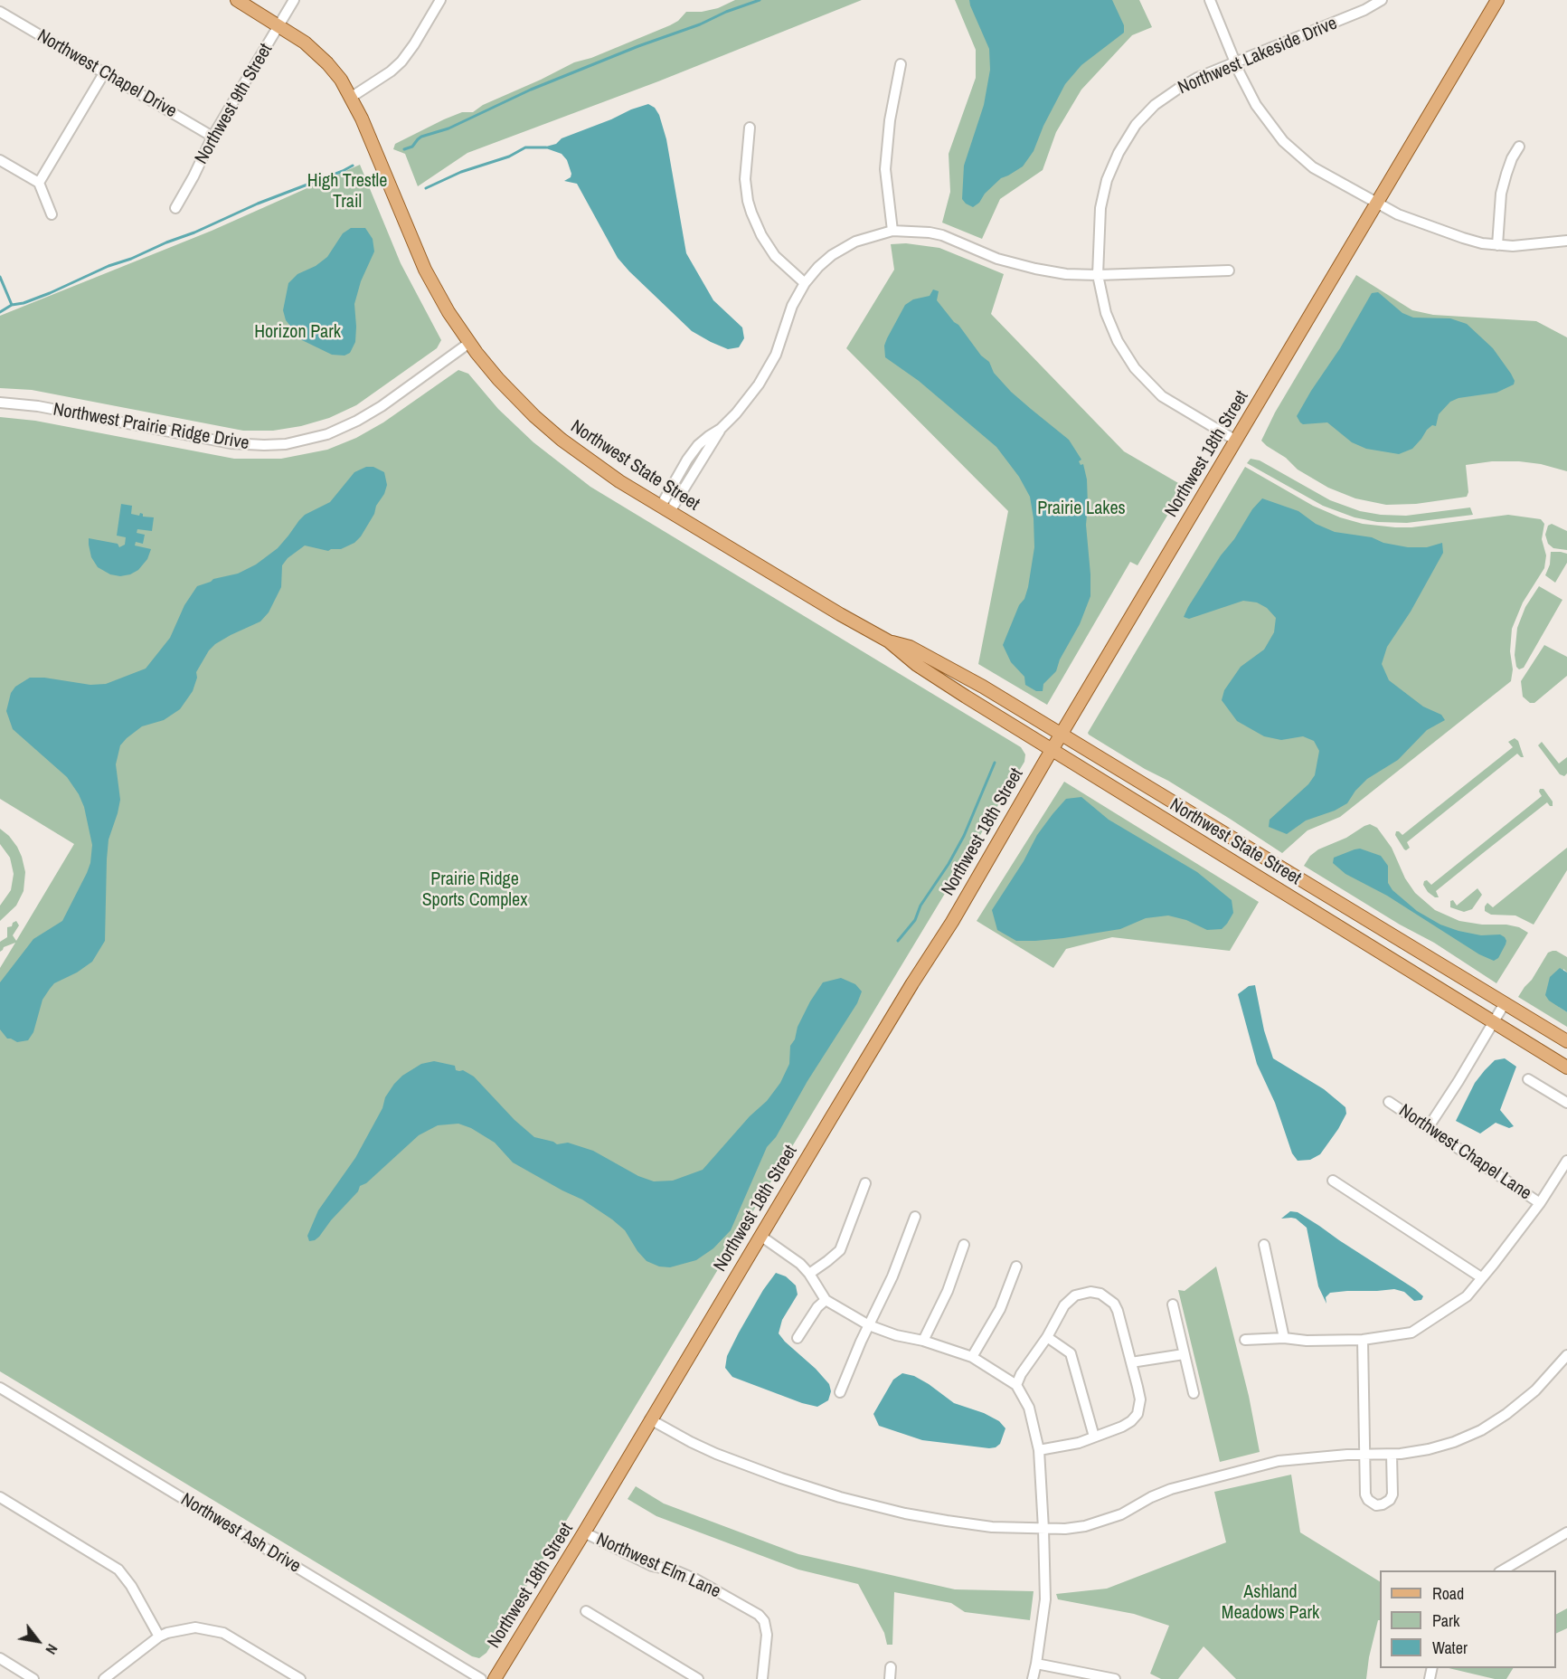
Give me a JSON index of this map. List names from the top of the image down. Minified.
{"streets":{"main road":["Northwest 18th Street","Northwest State Street"],"street":["Northwest Lakeside Drive","Northwest Chapel Drive","Northwest 9th Street","Northwest Prairie Ridge Drive","Northwest Chapel Lane","Northwest Ash Drive","Northwest Elm Lane"]},"crossings":[["Northwest Lakeside Drive","Northwest 18th Street"],["Northwest Chapel Drive","Northwest 9th Street"],["Northwest 9th Street","Northwest State Street"],["Northwest Prairie Ridge Drive","Northwest State Street"],["Northwest 18th Street","Northwest State Street"],["Northwest 18th Street","Northwest Elm Lane"]],"parks":["High Trestle Trail","Horizon Park","Prairie Lakes","Prairie Ridge Sports Complex","Ashland Meadows Park"],"legend":["Road","Park","Water"],"north":"bottom right"}
